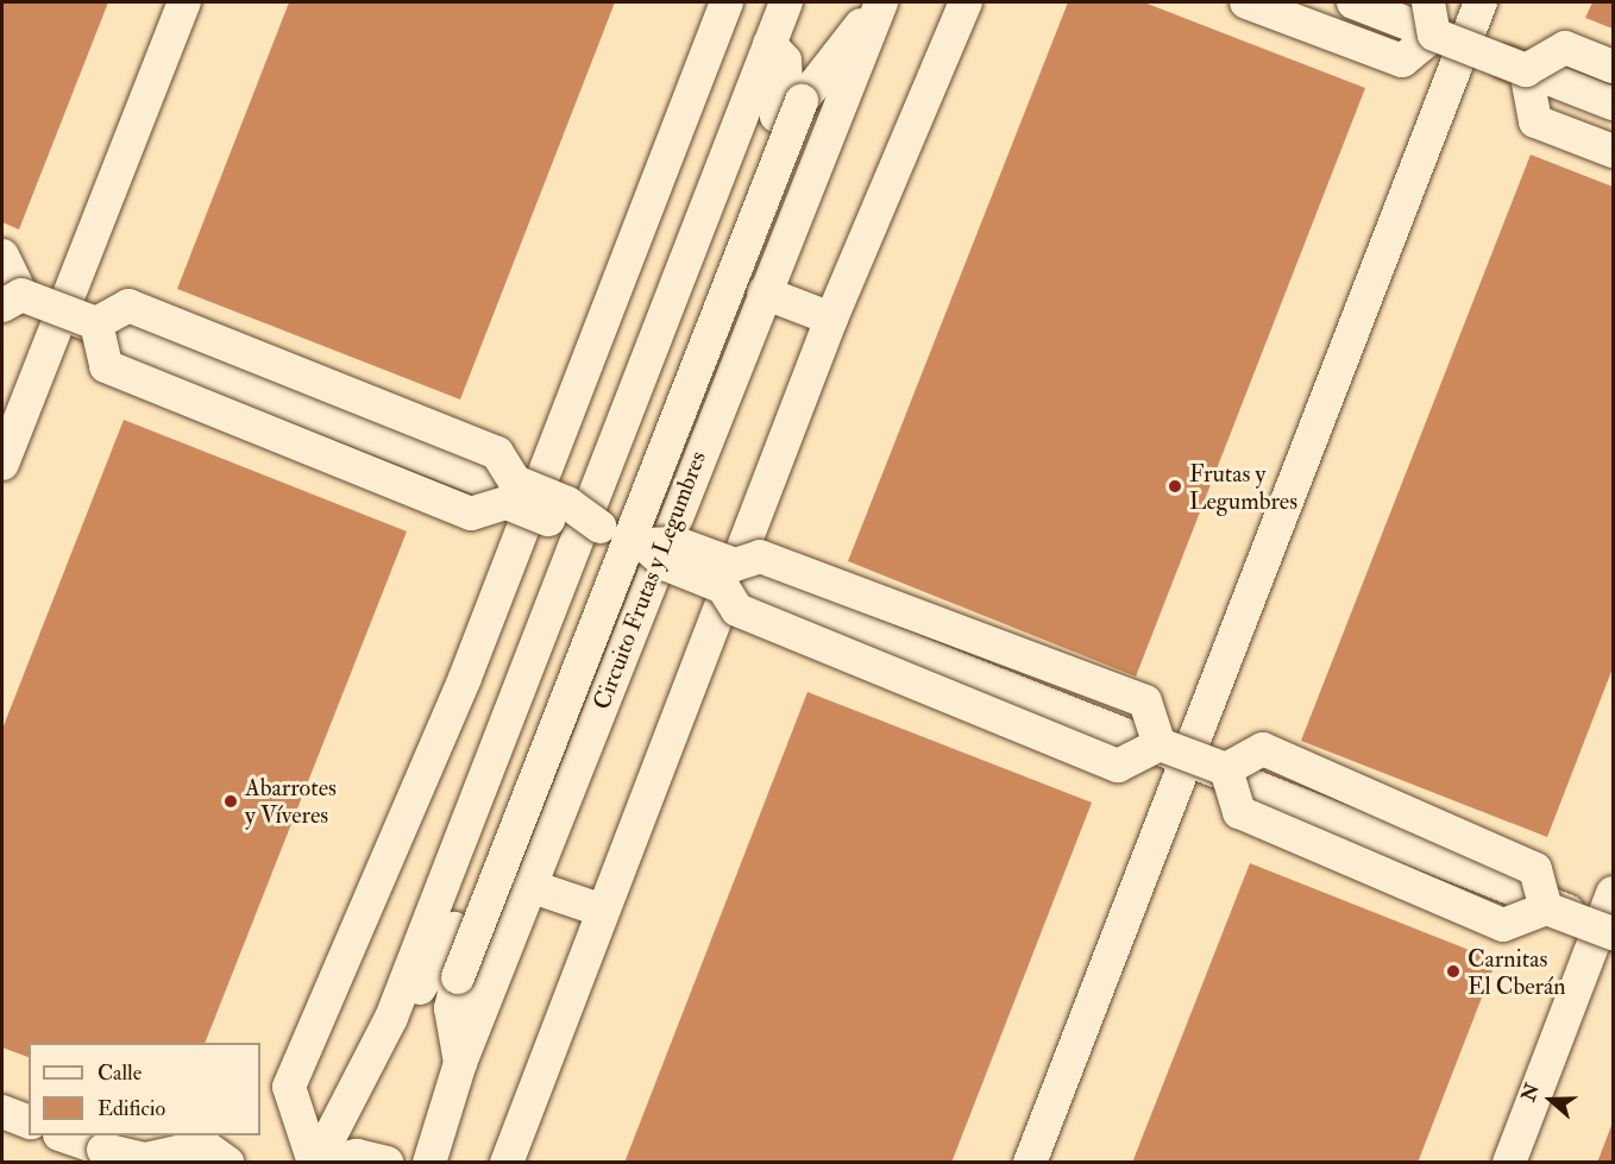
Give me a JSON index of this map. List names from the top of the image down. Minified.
{"streets":{"street":["Circuito Frutas y Legumbres"]},"places":["Frutas y Legumbres","Abarrotes y Víveres","Carnitas El Cberán"],"legend":["Calle","Edificio"],"north":"left"}
